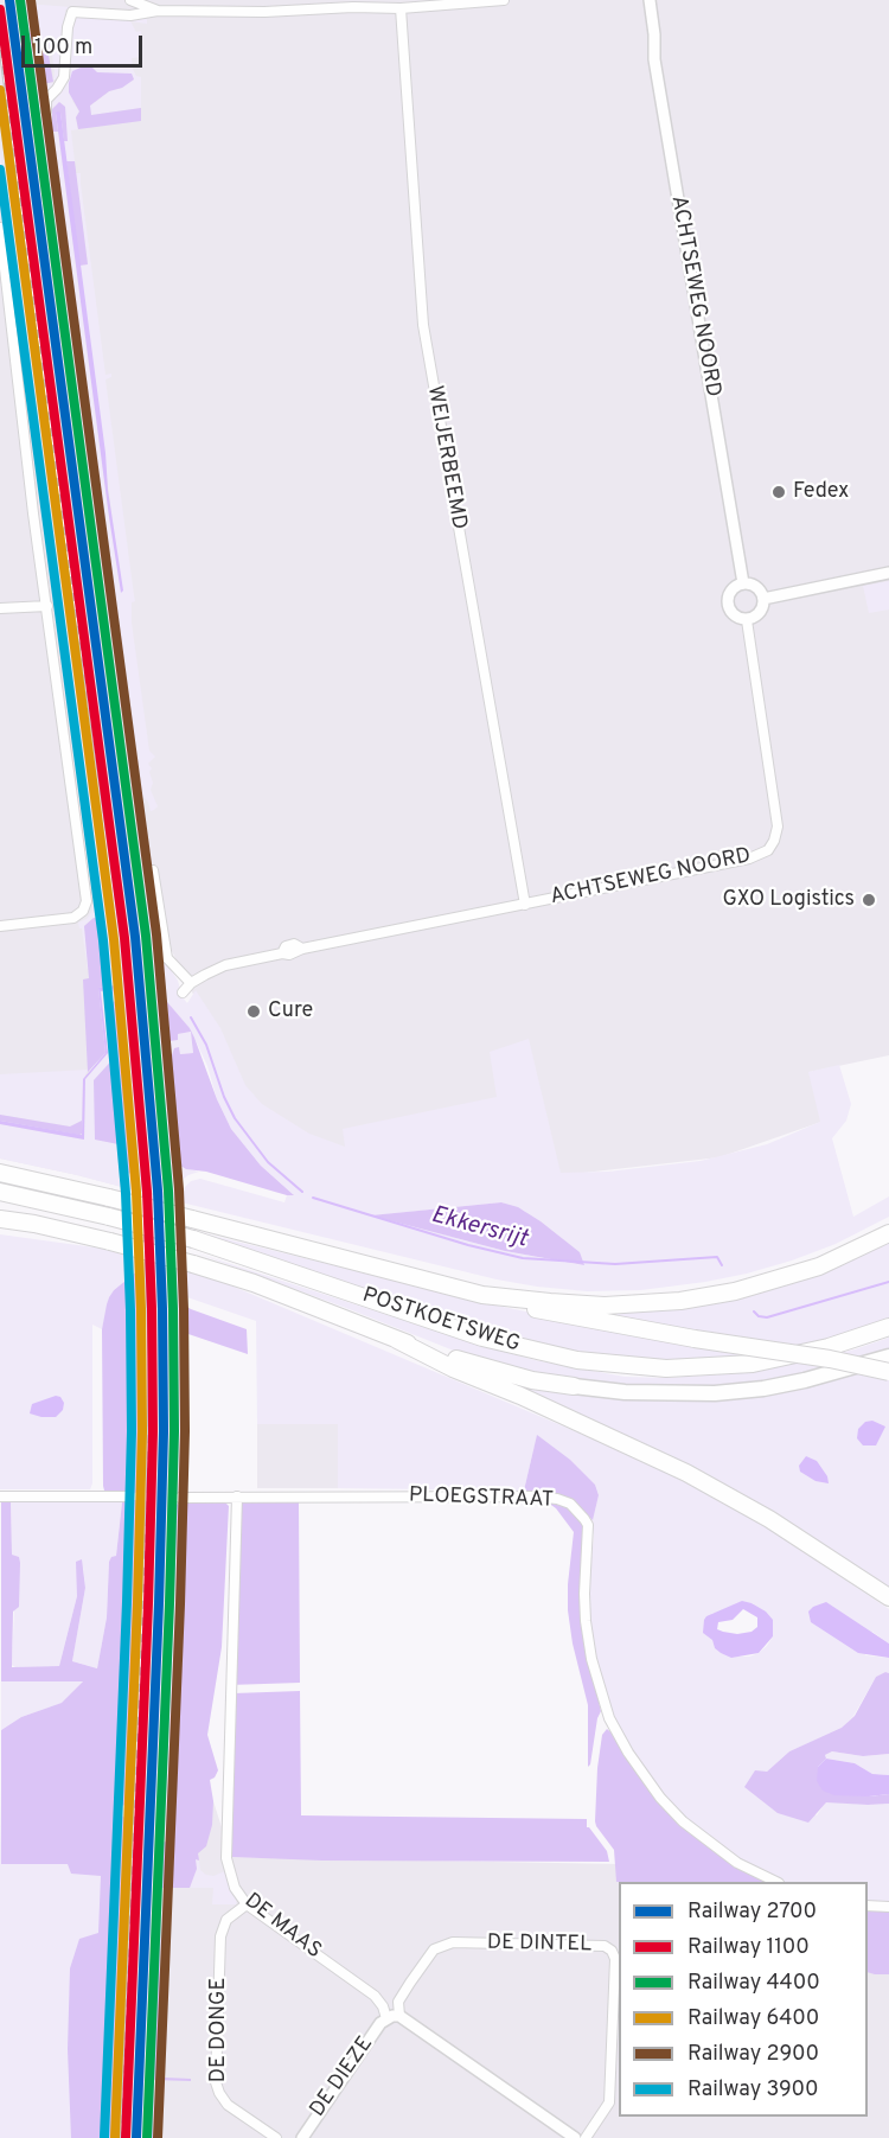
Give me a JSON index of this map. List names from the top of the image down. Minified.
{"streets":{"highway":["POSTKOETSWEG"],"street":["ACHTSEWEG NOORD","WEIJERBEEMD","PLOEGSTRAAT","DE MAAS","DE DINTEL","DE DONGE","DE DIEZE"]},"crossings":[["ACHTSEWEG NOORD","WEIJERBEEMD"],["PLOEGSTRAAT","DE MAAS"],["DE MAAS","DE DONGE"],["DE MAAS","DE DIEZE"]],"water":["Ekkersrijt"],"places":["Fedex","GXO Logistics","Cure"],"lines":["rail line 2700","rail line 4400","rail line 2900","rail line 1100","rail line 6400","rail line 3900"],"legend":["Railway 2700","Railway 1100","Railway 4400","Railway 6400","Railway 2900","Railway 3900"],"scale_bar":"100 m"}
